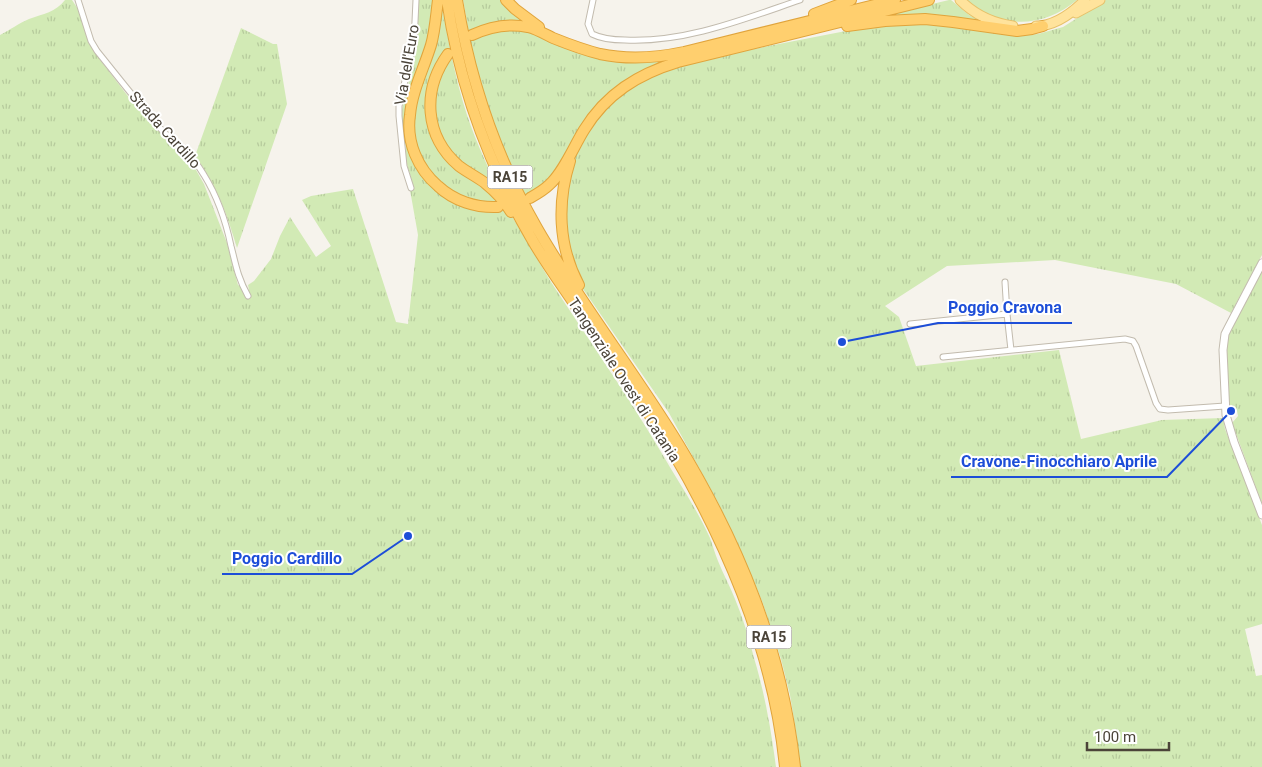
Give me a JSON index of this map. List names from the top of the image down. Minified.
{"streets":{"highway":["RA15","Tangenziale Ovest di Catania"],"street":["Via dell'Euro","Strada Cardillo"]},"places":["Poggio Cravona","Cravone-Finocchiaro Aprile","Poggio Cardillo"],"scale_bar":"100 m"}
